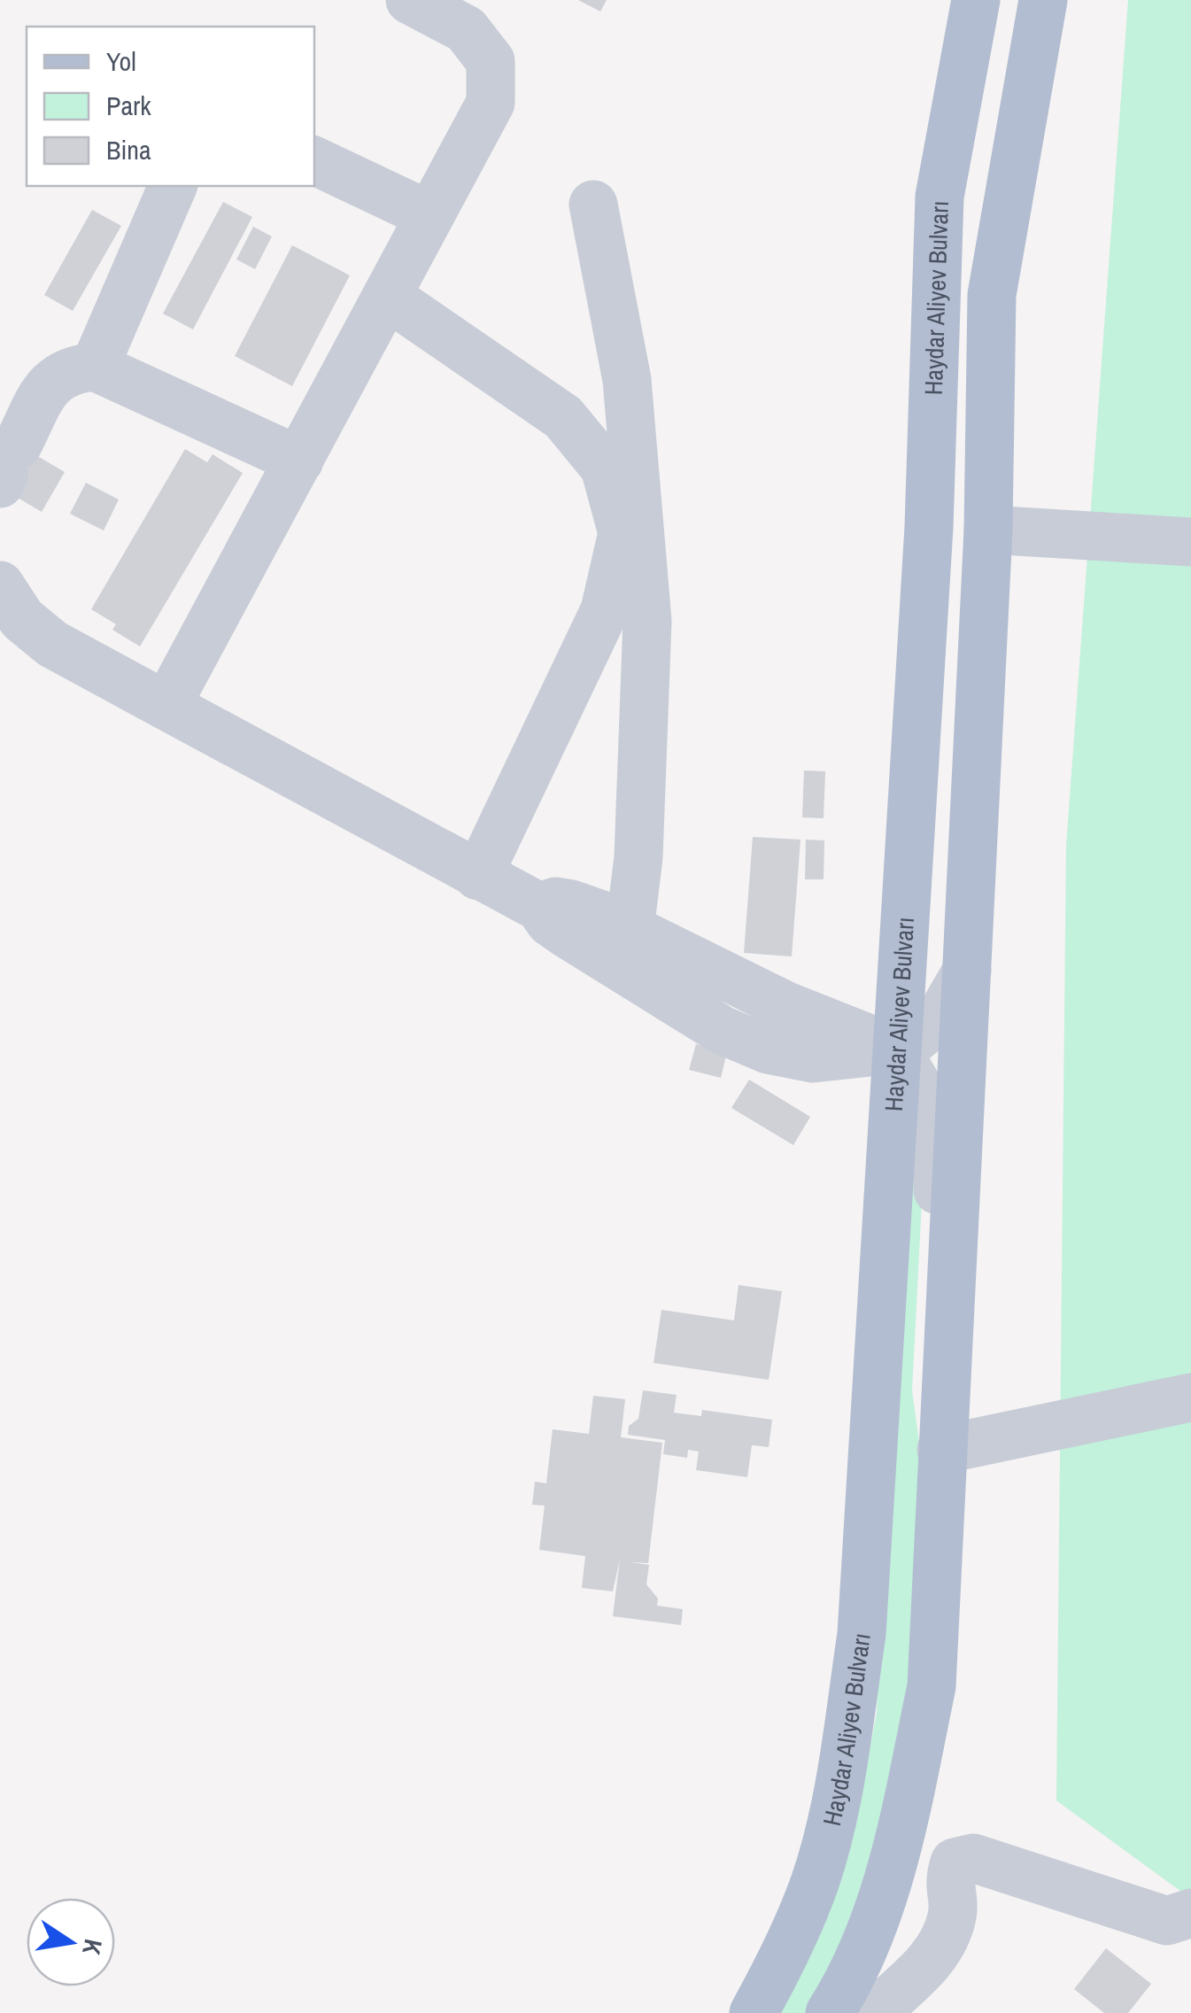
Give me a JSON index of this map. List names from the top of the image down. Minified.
{"streets":{"main road":["Haydar Aliyev Bulvarı"]},"legend":["Yol","Park","Bina"],"north":"right"}
